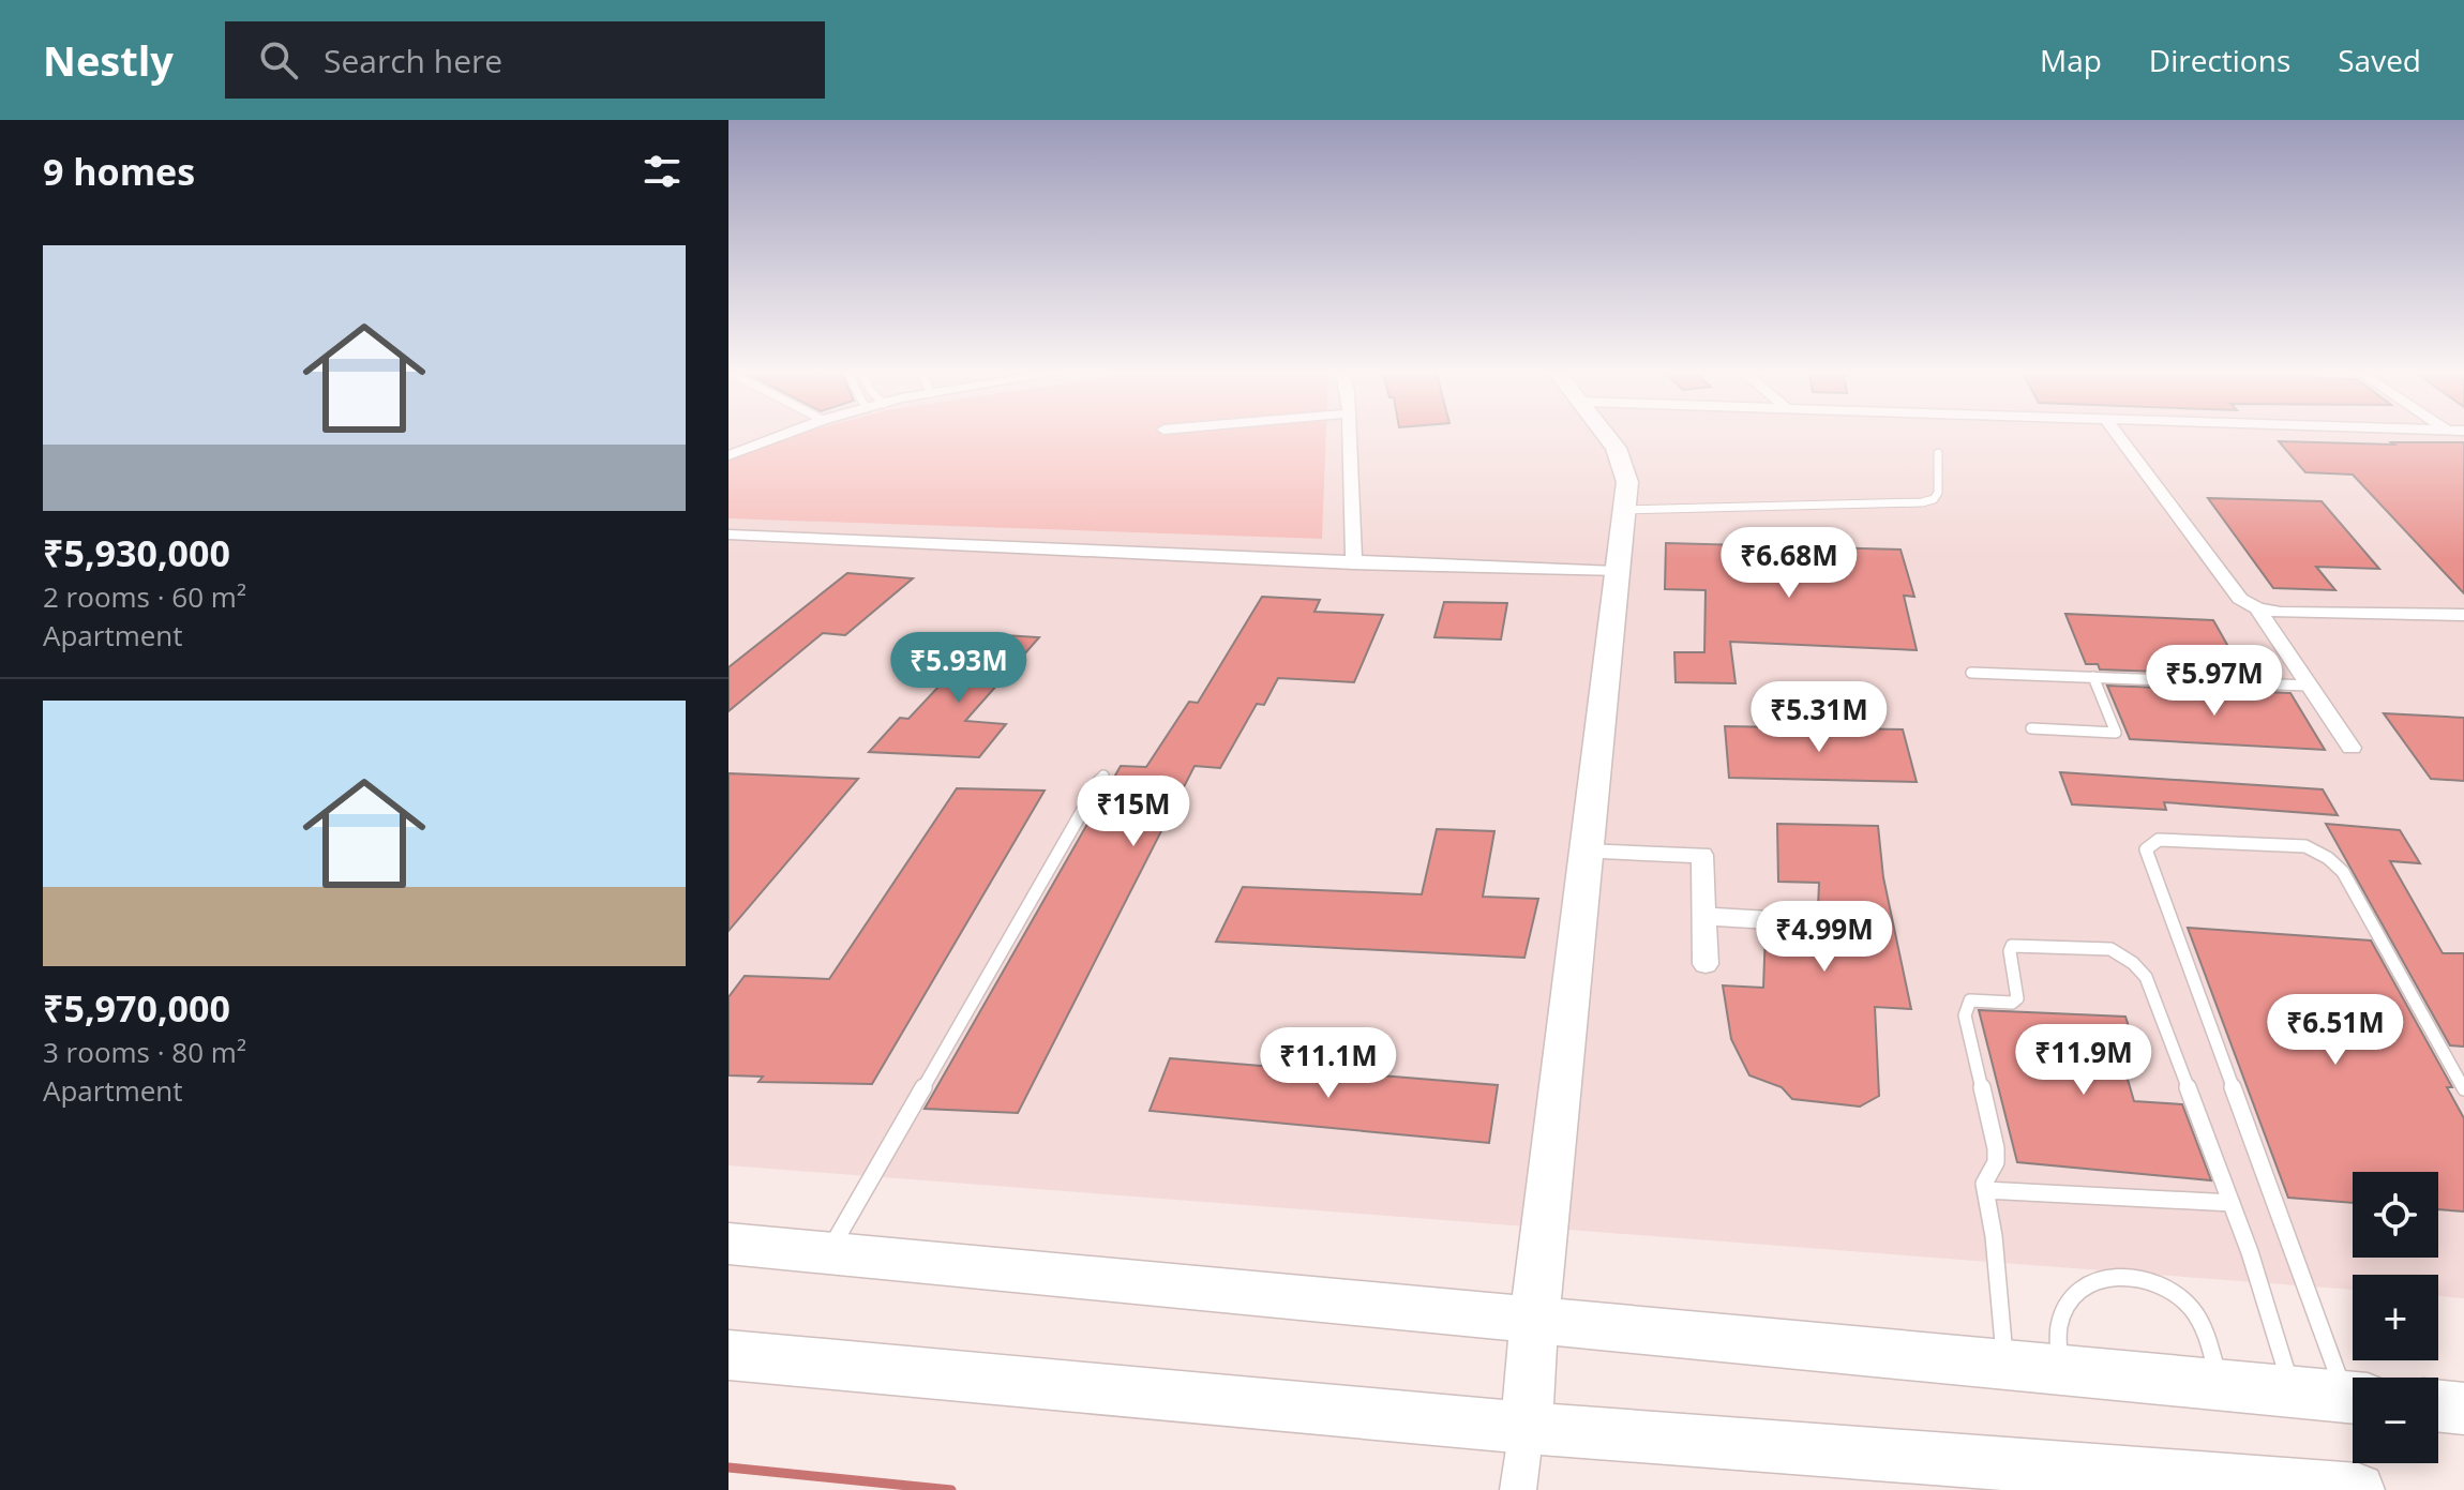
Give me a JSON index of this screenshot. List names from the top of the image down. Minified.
{"page":{"header":"Nestly","search":"Search here","nav":["Map","Directions","Saved"],"heading":"9 homes","list":[{"name":"₹5,930,000","note":"2 rooms · 60 m² · Apartment"},{"name":"₹5,970,000","note":"3 rooms · 80 m² · Apartment"}],"price":["₹6.68M","₹5.93M","₹5.97M","₹5.31M","₹15M","₹4.99M","₹6.51M","₹11.9M","₹11.1M"],"map_buttons":["+","−"]}}
